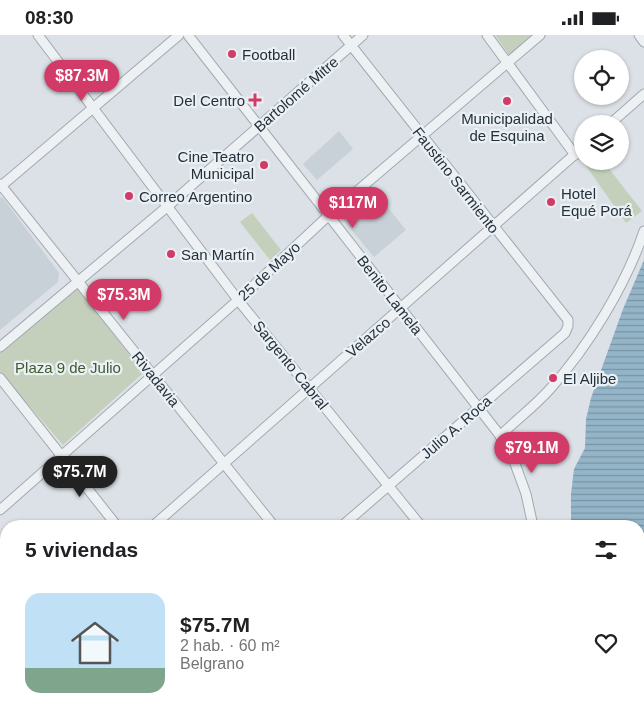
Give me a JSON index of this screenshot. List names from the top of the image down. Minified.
{"streets":{"street":["Bartolomé Mitre","Faustino Sarmiento","25 de Mayo","Benito Lamela","Velazco","Sargento Cabral","Rivadavia","Julio A. Roca"]},"crossings":[["Bartolomé Mitre","Faustino Sarmiento"],["Bartolomé Mitre","Benito Lamela"],["Bartolomé Mitre","Sargento Cabral"],["Bartolomé Mitre","Rivadavia"],["Faustino Sarmiento","25 de Mayo"],["Faustino Sarmiento","Velazco"],["Faustino Sarmiento","Julio A. Roca"],["25 de Mayo","Benito Lamela"],["25 de Mayo","Sargento Cabral"],["25 de Mayo","Rivadavia"],["Benito Lamela","Velazco"],["Benito Lamela","Julio A. Roca"],["Velazco","Sargento Cabral"],["Velazco","Rivadavia"],["Sargento Cabral","Julio A. Roca"]],"parks":["Plaza 9 de Julio"],"places":{"other":["Football","Municipalidad de Esquina","Cine Teatro Municipal","Correo Argentino","Hotel Equé Porá","San Martín","El Aljibe"],"health":["Del Centro"]},"page":{"status":"08:30","price":["$87.3M","$117M","$75.3M","$79.1M","$75.7M"],"heading":"5 viviendas","list":[{"name":"$75.7M","note":"2 hab. · 60 m² · Belgrano"}]}}
